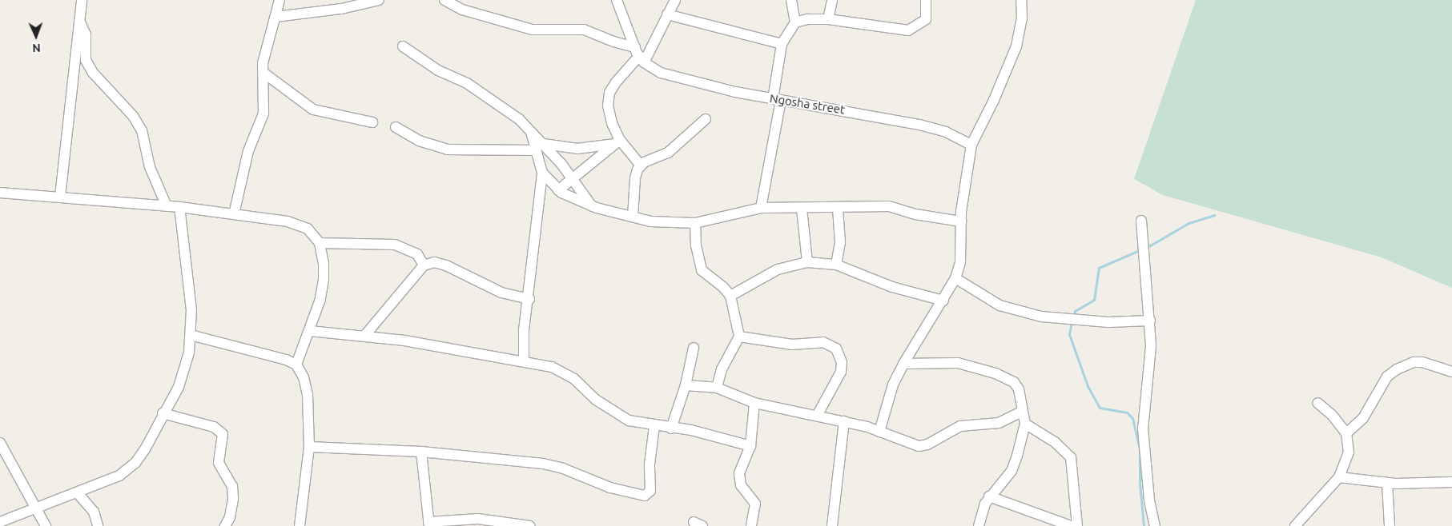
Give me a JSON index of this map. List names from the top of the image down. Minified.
{"streets":{"street":["Ngosha street"]},"north":"bottom"}
